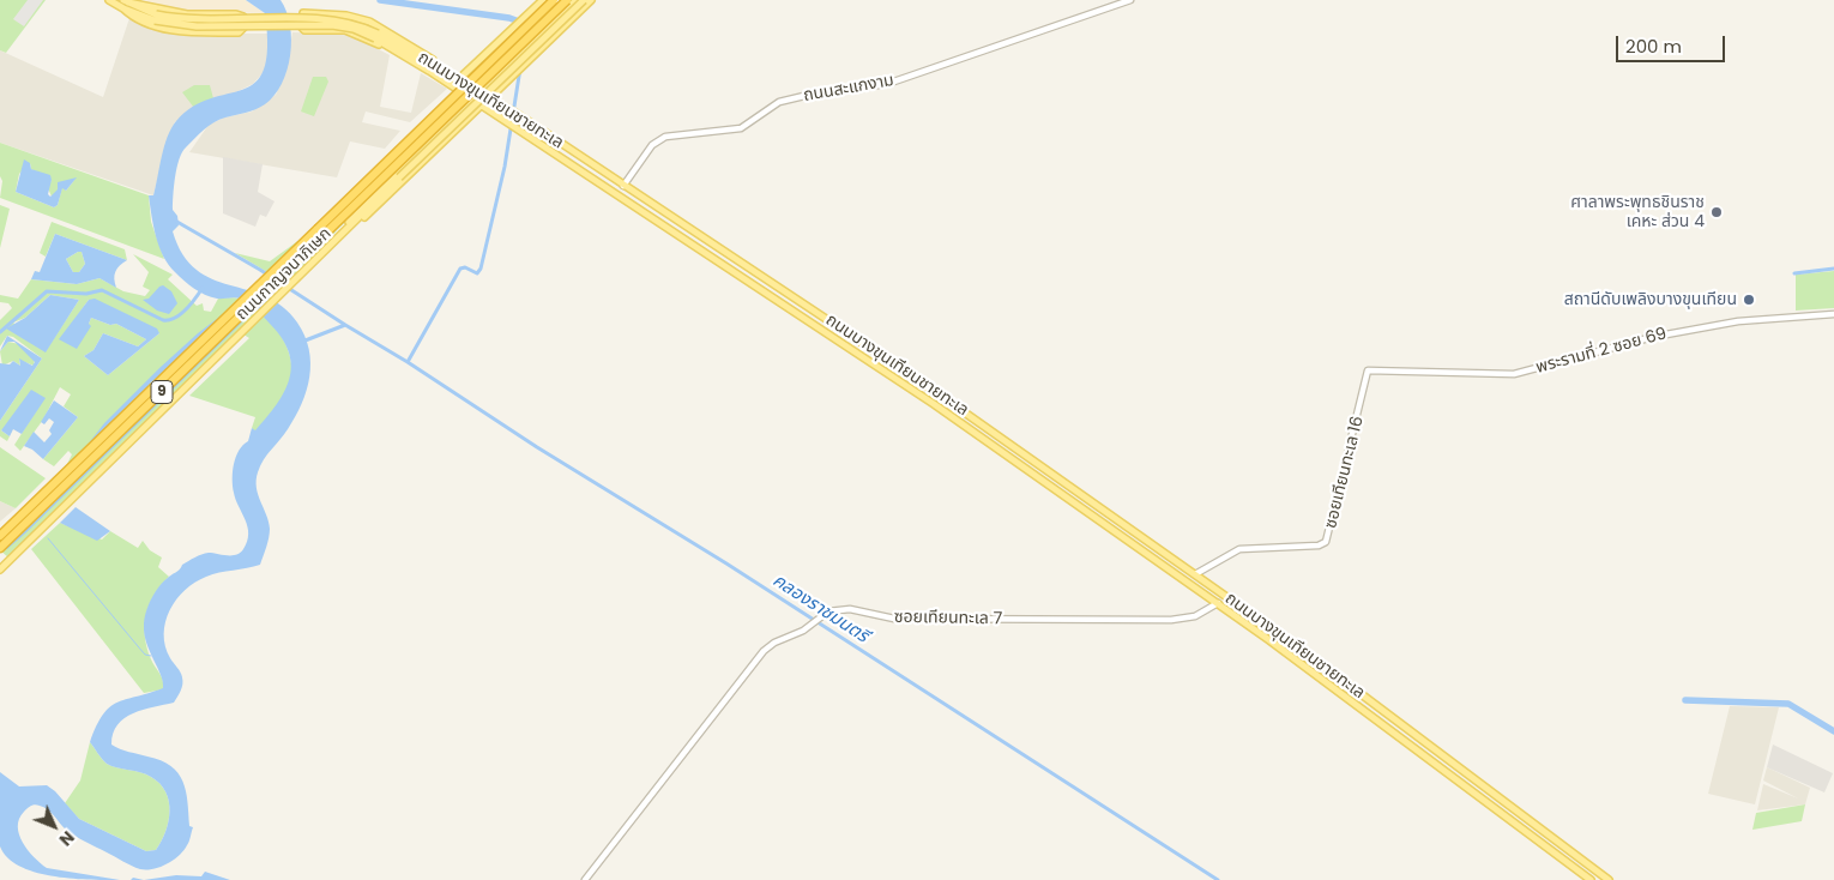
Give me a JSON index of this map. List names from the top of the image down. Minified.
{"streets":{"highway":["ถนนกาญจนาภิเษก","9"],"main road":["ถนนบางขุนเทียนชายทะเล"],"street":["ถนนสะแกงาม","พระรามที่ 2 ซอย 69","ซอยเทียนทะเล 16","ซอยเทียนทะเล 7"]},"crossings":[["ถนนสะแกงาม","ถนนบางขุนเทียนชายทะเล"],["ถนนบางขุนเทียนชายทะเล","ซอยเทียนทะเล 16"],["ถนนบางขุนเทียนชายทะเล","ซอยเทียนทะเล 7"],["พระรามที่ 2 ซอย 69","ซอยเทียนทะเล 16"]],"water":["คลองราชมนตรี"],"places":["ศาลาพระพุทธชินราช เคหะ ส่วน 4","สถานีดับเพลิงบางขุนเทียน"],"scale_bar":"200 m","north":"bottom right"}
